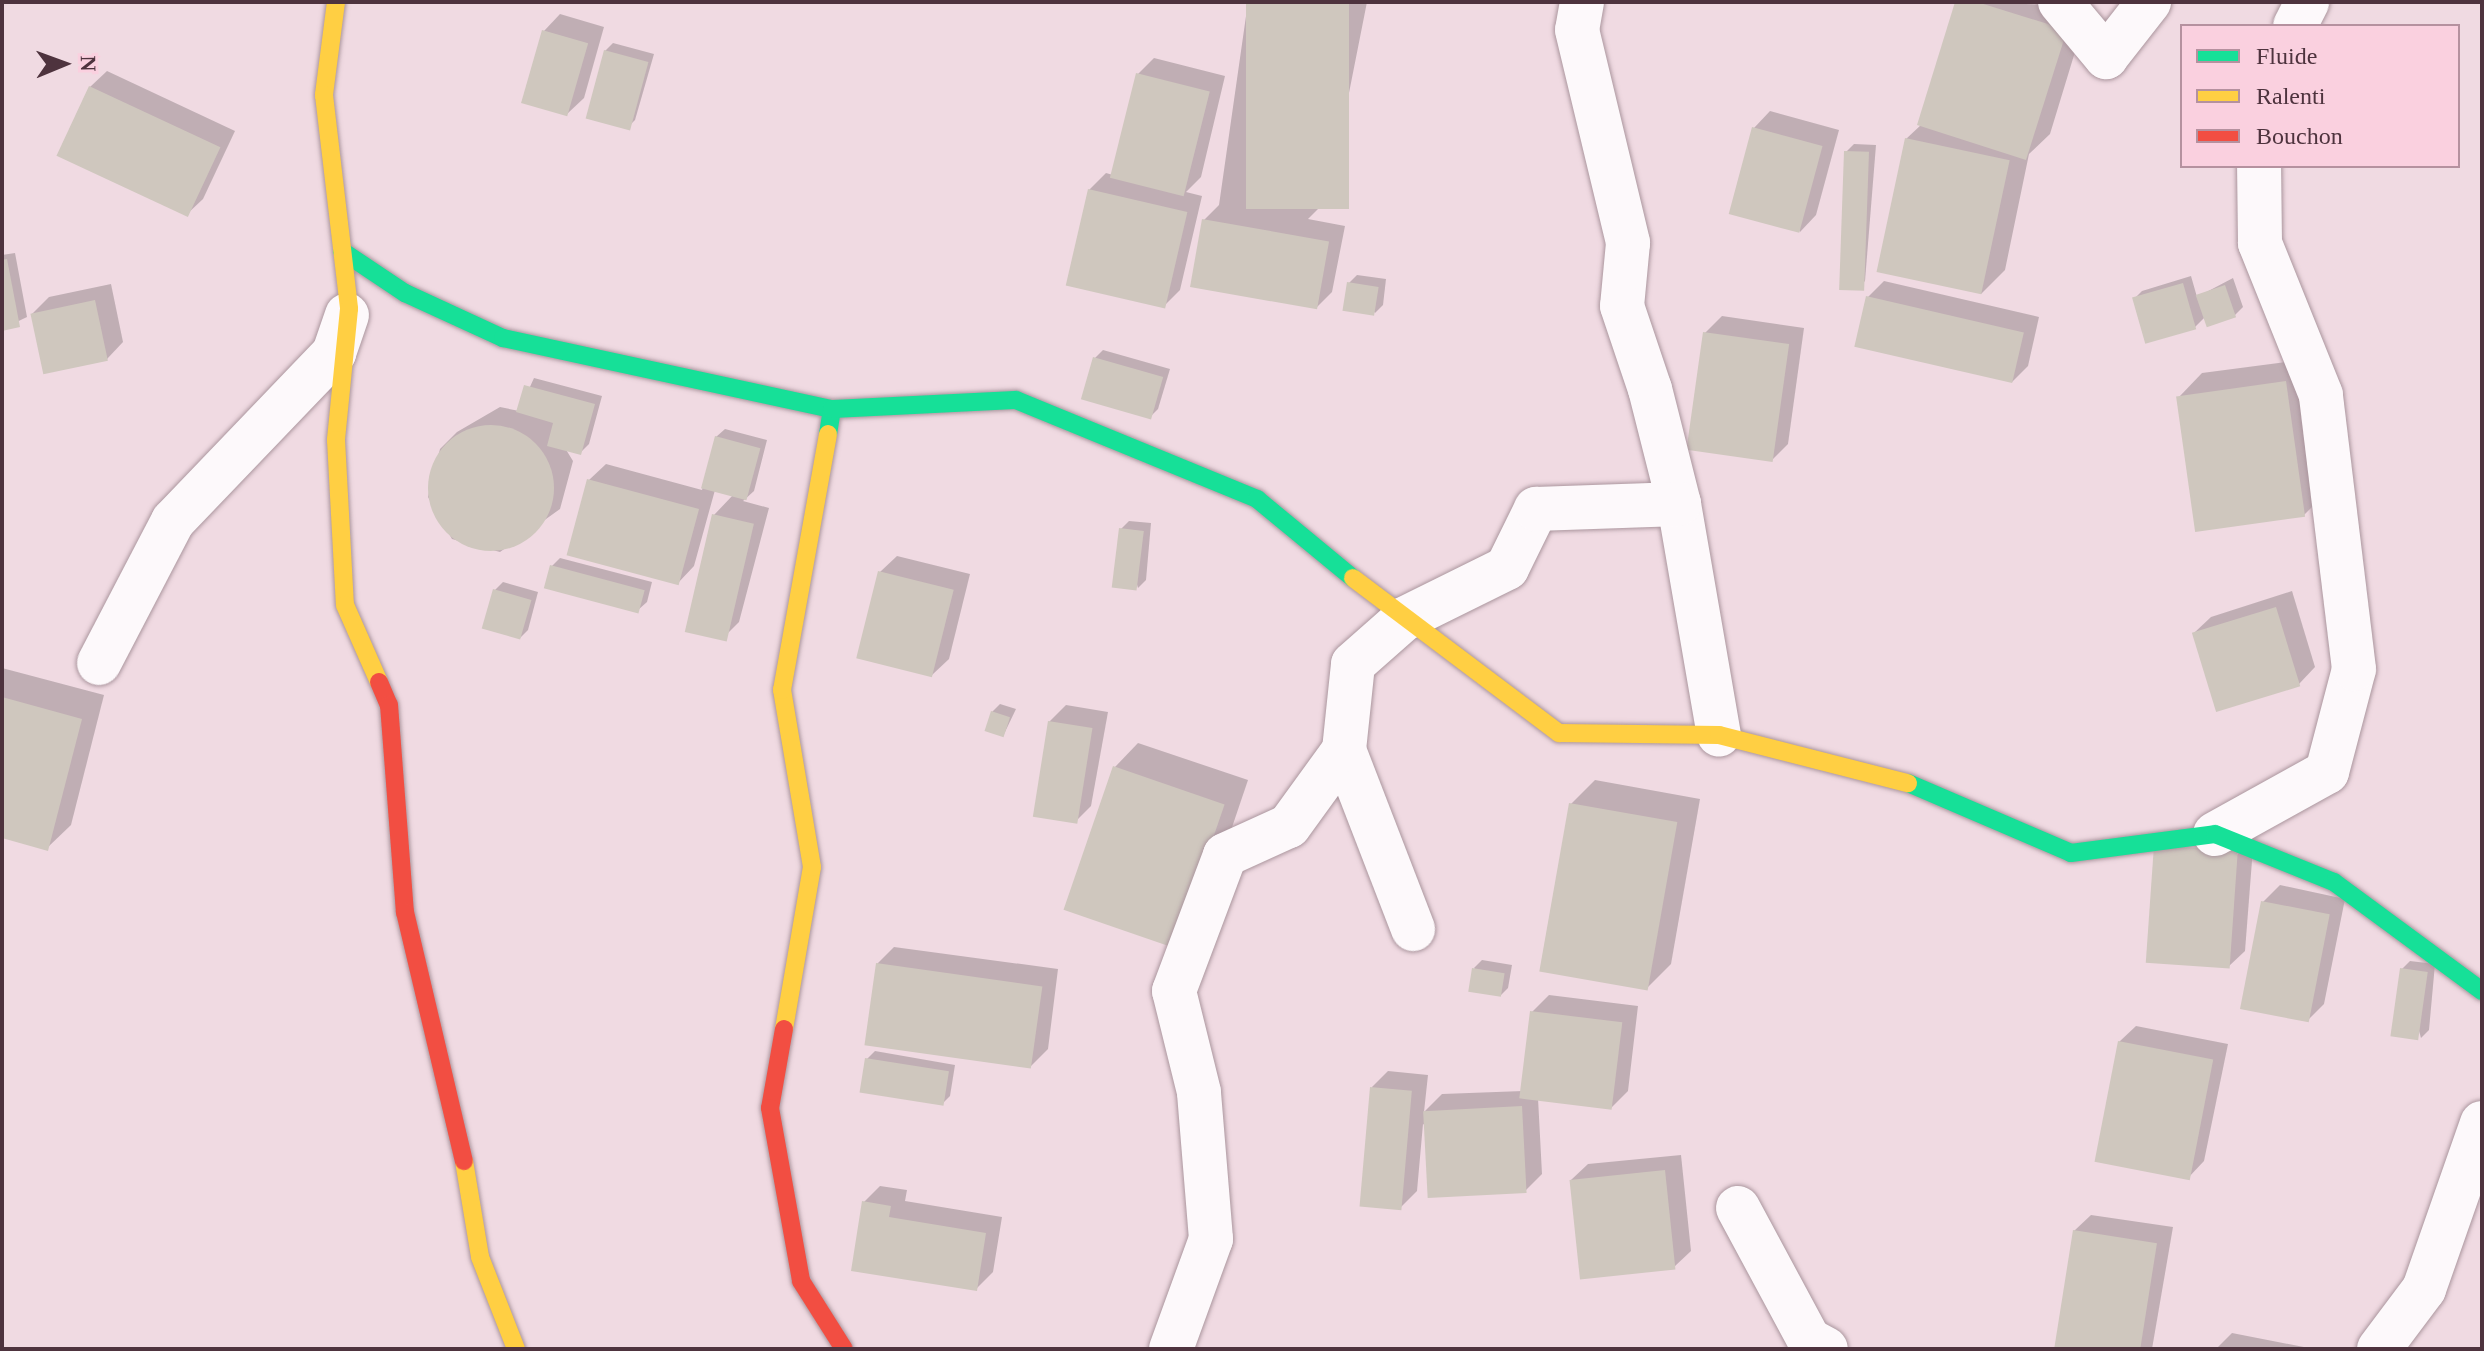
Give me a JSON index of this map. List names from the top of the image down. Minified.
{"legend":["Fluide","Ralenti","Bouchon"],"north":"right"}
